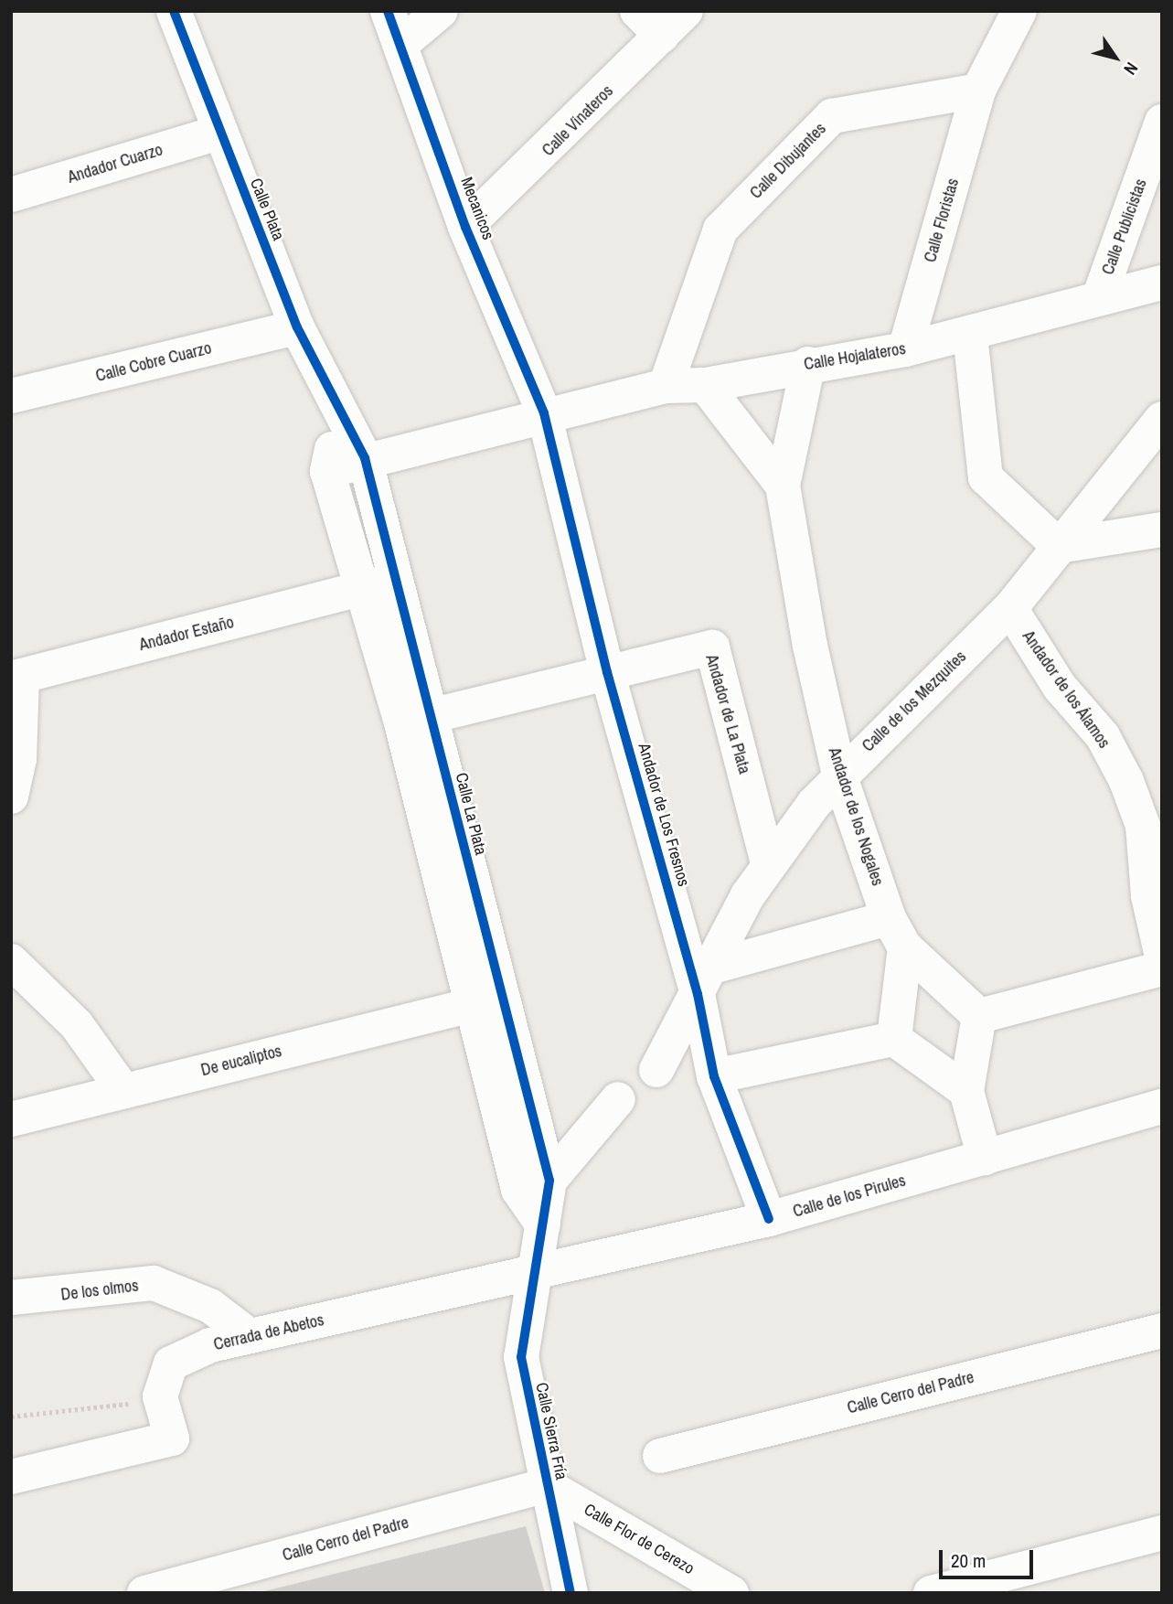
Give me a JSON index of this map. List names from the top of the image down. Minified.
{"streets":{"street":["Calle Vinateros","Calle Dibujantes","Andador Cuarzo","Mecanicos","Calle Plata","Calle Floristas","Calle Publicistas","Calle Hojalateros","Calle Cobre Cuarzo","Andador Estaño","Andador de los Álamos","Calle de los Mezquites","Andador de La Plata","Andador de Los Fresnos","Andador de los Nogales","De eucaliptos","Calle de los Pirules","De los olmos","Cerrada de Abetos","Calle Cerro del Padre","Calle Sierra Fría","Calle Flor de Cerezo"],"cycle path":["Calle La Plata"]},"crossings":[["Calle Vinateros","Mecanicos"],["Calle Dibujantes","Calle Floristas"],["Calle Dibujantes","Calle Hojalateros"],["Andador Cuarzo","Calle Plata"],["Mecanicos","Calle Hojalateros"],["Mecanicos","Andador de Los Fresnos"],["Calle Plata","Calle Cobre Cuarzo"],["Calle Floristas","Calle Hojalateros"],["Calle Publicistas","Calle Hojalateros"],["Calle Hojalateros","Andador de Los Fresnos"],["Calle Hojalateros","Andador de los Nogales"],["Andador de los Álamos","Calle de los Mezquites"],["Calle de los Mezquites","Andador de La Plata"],["Calle de los Mezquites","Andador de Los Fresnos"],["Calle de los Mezquites","Andador de los Nogales"],["Andador de La Plata","Andador de Los Fresnos"],["Andador de Los Fresnos","Calle de los Pirules"],["Calle de los Pirules","Cerrada de Abetos"],["Calle de los Pirules","Calle Sierra Fría"],["De los olmos","Cerrada de Abetos"],["Cerrada de Abetos","Calle Sierra Fría"],["Calle Cerro del Padre","Calle Sierra Fría"],["Calle Cerro del Padre","Calle Flor de Cerezo"],["Calle Sierra Fría","Calle Flor de Cerezo"]],"scale_bar":"20 m","north":"bottom right"}
